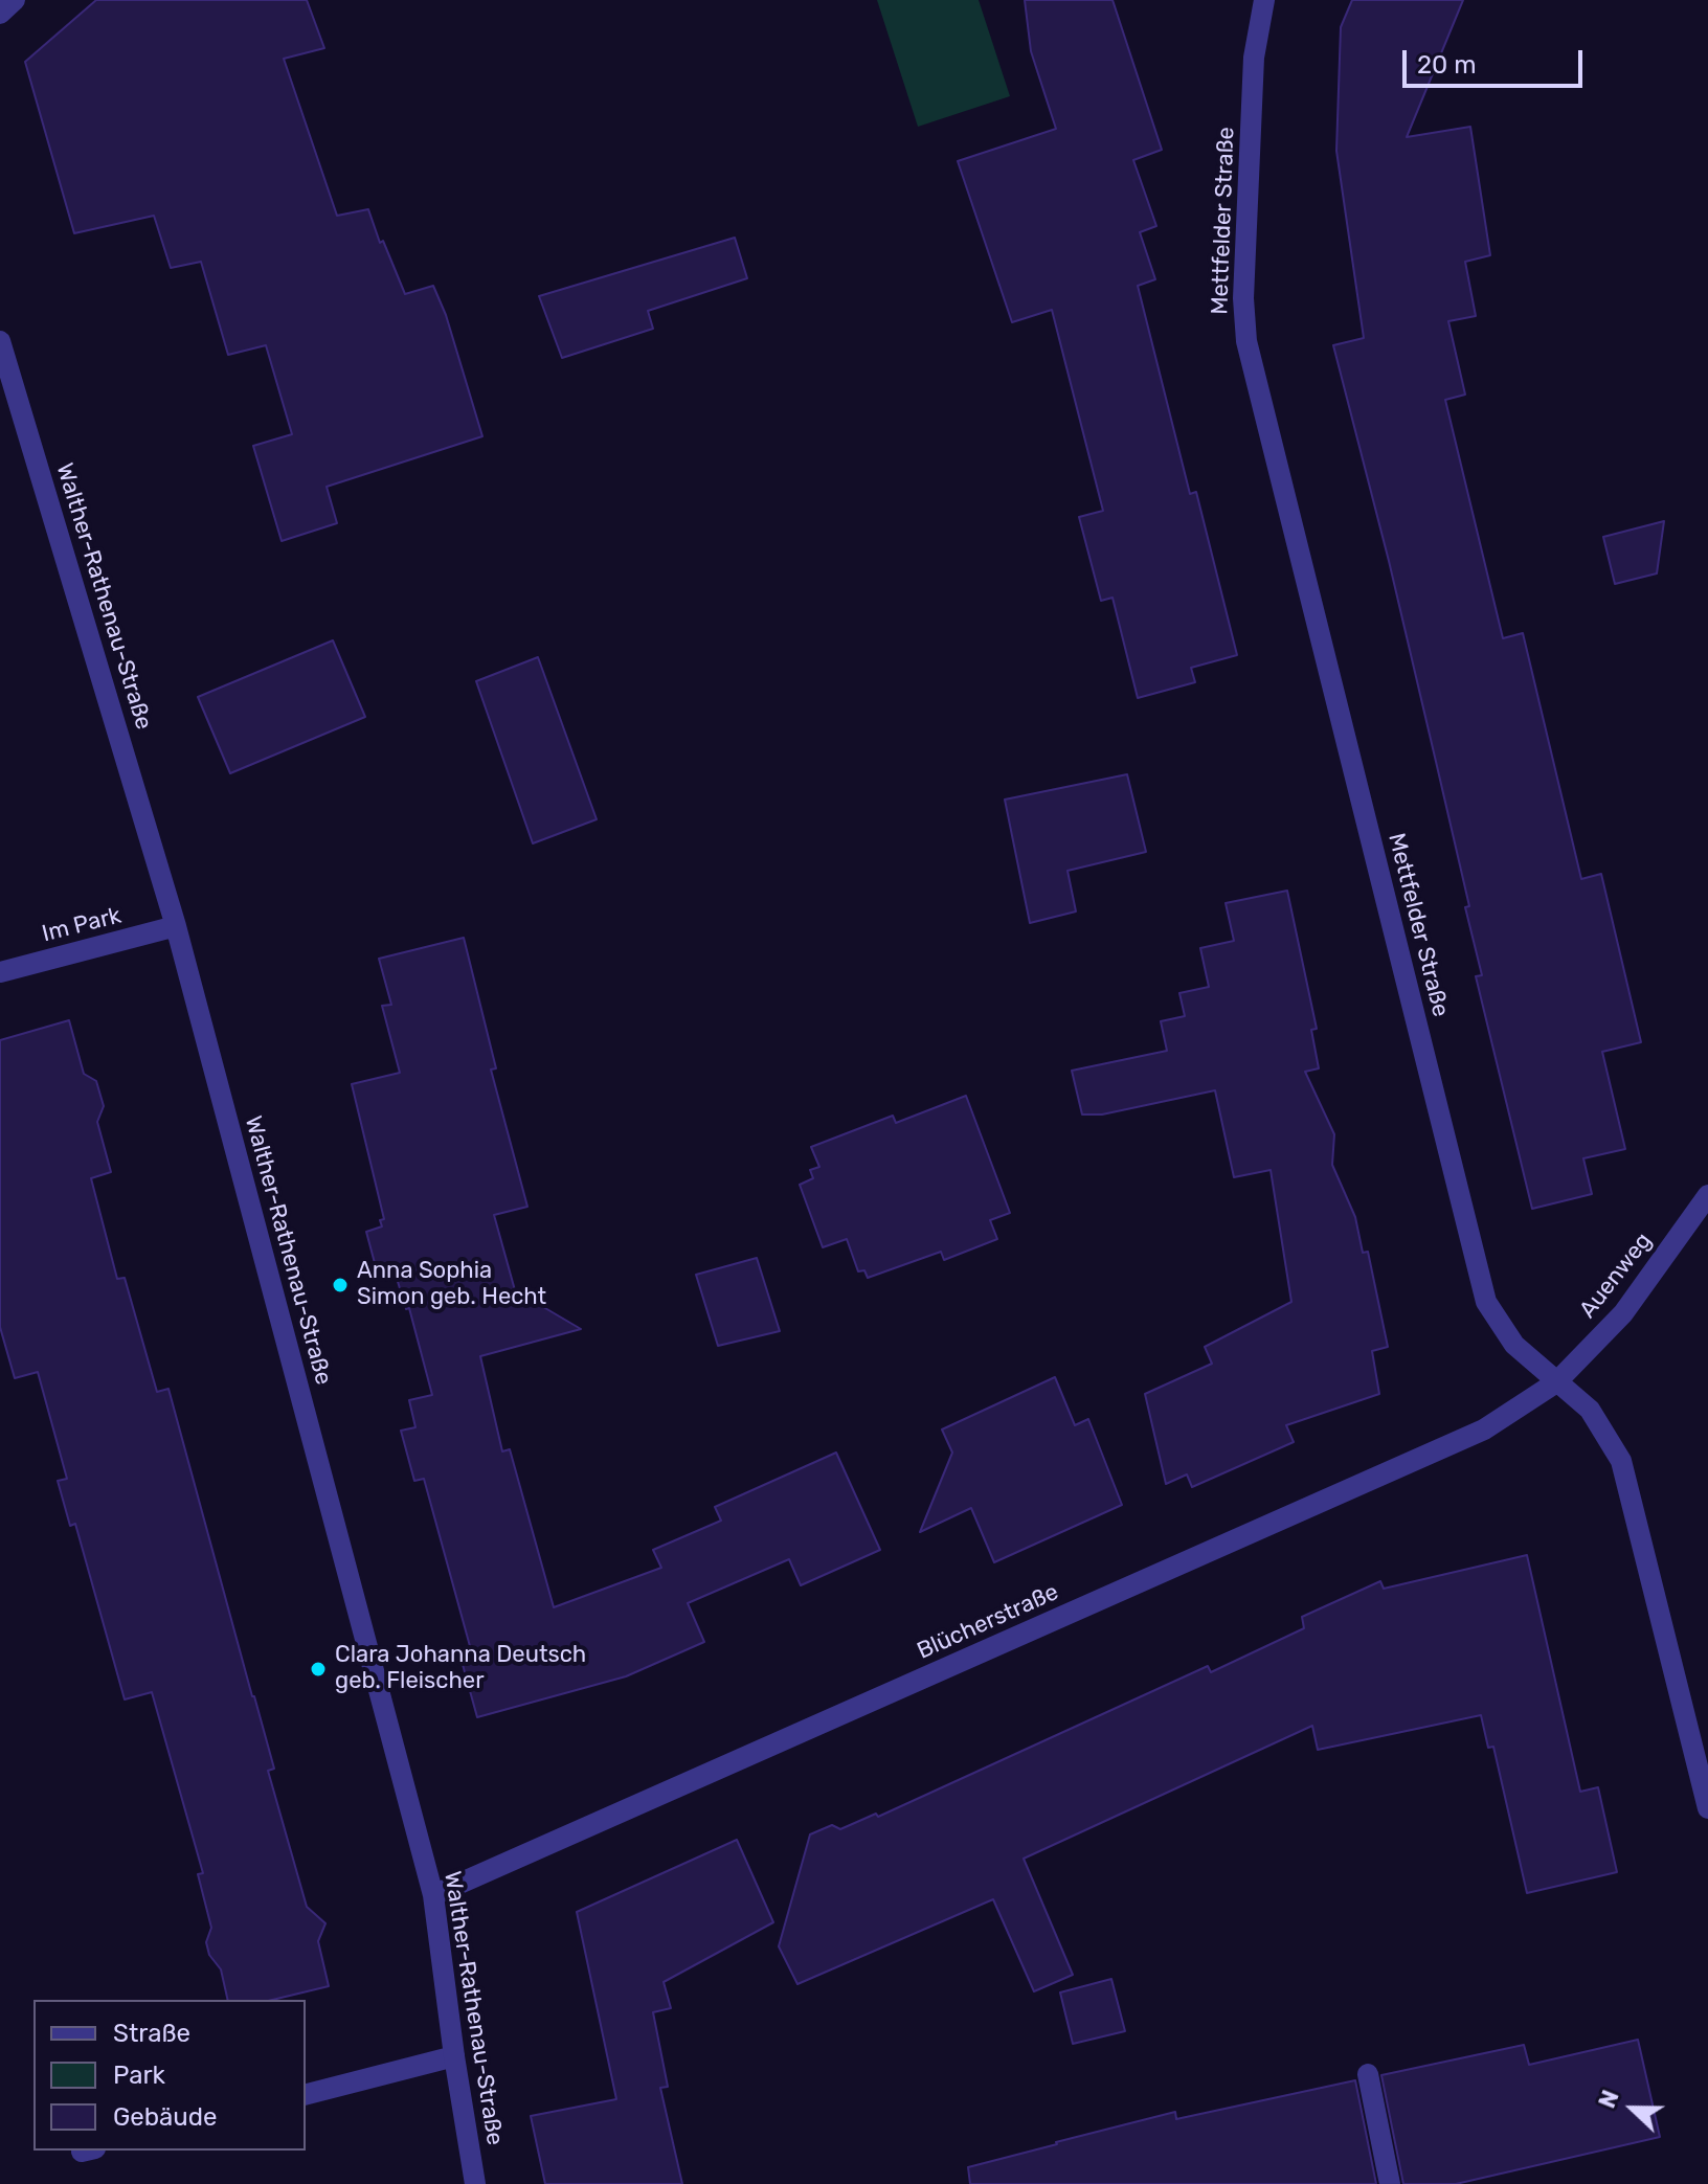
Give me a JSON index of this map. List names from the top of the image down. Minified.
{"streets":{"street":["Mettfelder Straße","Walther-Rathenau-Straße","Im Park","Auenweg","Blücherstraße"]},"crossings":[["Mettfelder Straße","Auenweg"],["Mettfelder Straße","Blücherstraße"],["Walther-Rathenau-Straße","Im Park"],["Walther-Rathenau-Straße","Blücherstraße"],["Auenweg","Blücherstraße"]],"places":["Anna Sophia Simon geb. Hecht","Clara Johanna Deutsch geb. Fleischer"],"legend":["Straße","Park","Gebäude"],"scale_bar":"20 m","north":"left"}
